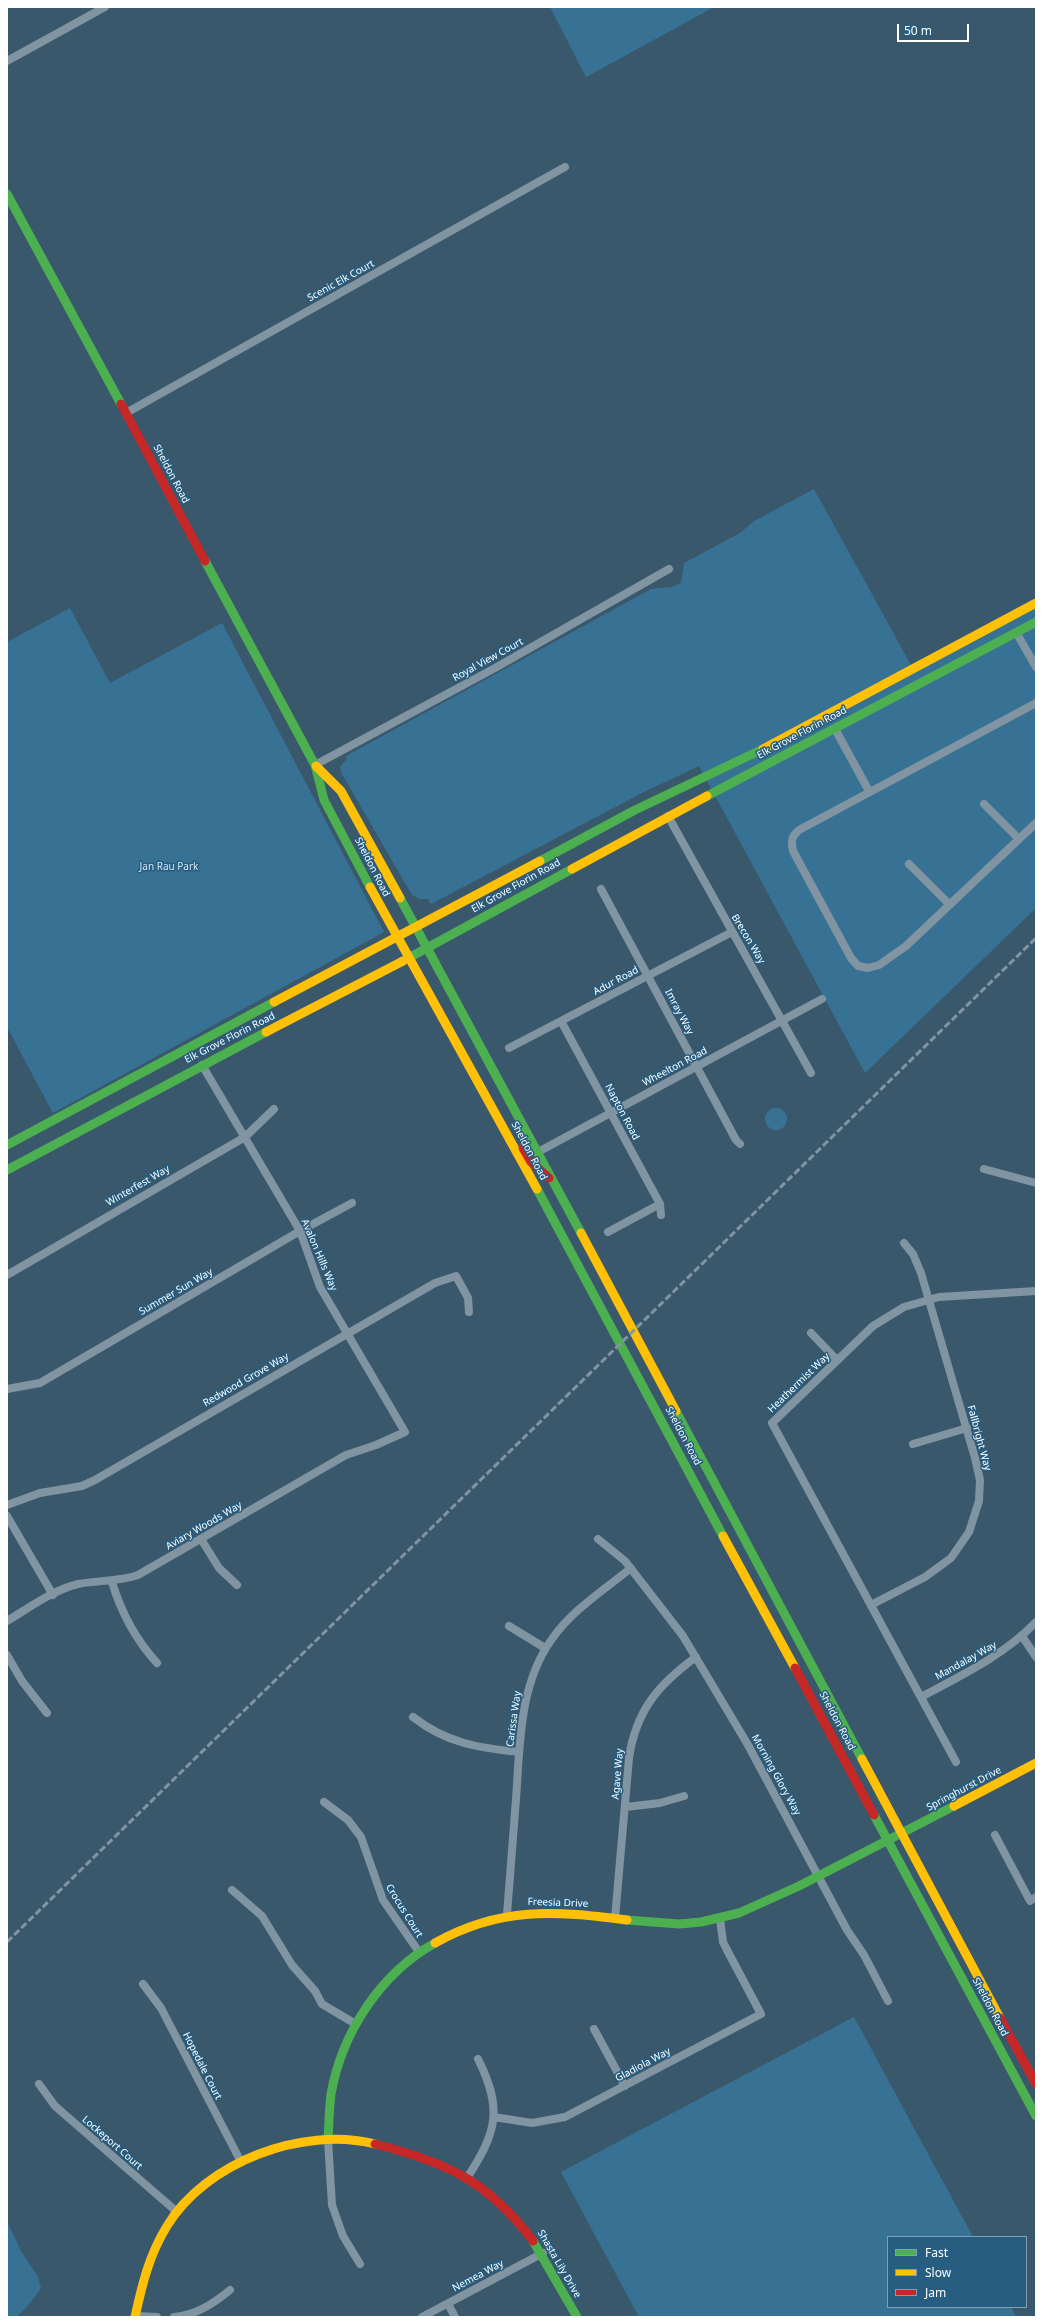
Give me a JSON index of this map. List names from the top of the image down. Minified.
{"streets":{"main road":["Sheldon Road","Elk Grove Florin Road","Springhurst Drive","Freesia Drive","Shasta Lily Drive"],"street":["Scenic Elk Court","Royal View Court","Brecon Way","Adur Road","Imray Way","Wheelton Road","Napton Road","Winterfest Way","Avalon Hills Way","Summer Sun Way","Redwood Grove Way","Heathermist Way","Fallbright Way","Aviary Woods Way","Mandalay Way","Carissa Way","Agave Way","Morning Glory Way","Crocus Court","Gladiola Way","Hopedale Court","Lockeport Court","Nemea Way"]},"crossings":[["Scenic Elk Court","Sheldon Road"],["Sheldon Road","Royal View Court"],["Sheldon Road","Elk Grove Florin Road"],["Sheldon Road","Wheelton Road"],["Sheldon Road","Springhurst Drive"],["Sheldon Road","Freesia Drive"],["Elk Grove Florin Road","Brecon Way"],["Elk Grove Florin Road","Avalon Hills Way"],["Brecon Way","Adur Road"],["Brecon Way","Wheelton Road"],["Adur Road","Imray Way"],["Adur Road","Napton Road"],["Imray Way","Wheelton Road"],["Wheelton Road","Napton Road"],["Winterfest Way","Avalon Hills Way"],["Avalon Hills Way","Summer Sun Way"],["Avalon Hills Way","Redwood Grove Way"],["Avalon Hills Way","Aviary Woods Way"],["Heathermist Way","Fallbright Way"],["Heathermist Way","Mandalay Way"],["Carissa Way","Morning Glory Way"],["Carissa Way","Freesia Drive"],["Agave Way","Morning Glory Way"],["Agave Way","Freesia Drive"],["Morning Glory Way","Freesia Drive"],["Springhurst Drive","Freesia Drive"],["Freesia Drive","Crocus Court"],["Freesia Drive","Gladiola Way"],["Freesia Drive","Shasta Lily Drive"],["Hopedale Court","Shasta Lily Drive"],["Lockeport Court","Shasta Lily Drive"],["Shasta Lily Drive","Nemea Way"]],"parks":["Jan Rau Park"],"legend":["Fast","Slow","Jam"],"scale_bar":"50 m"}
